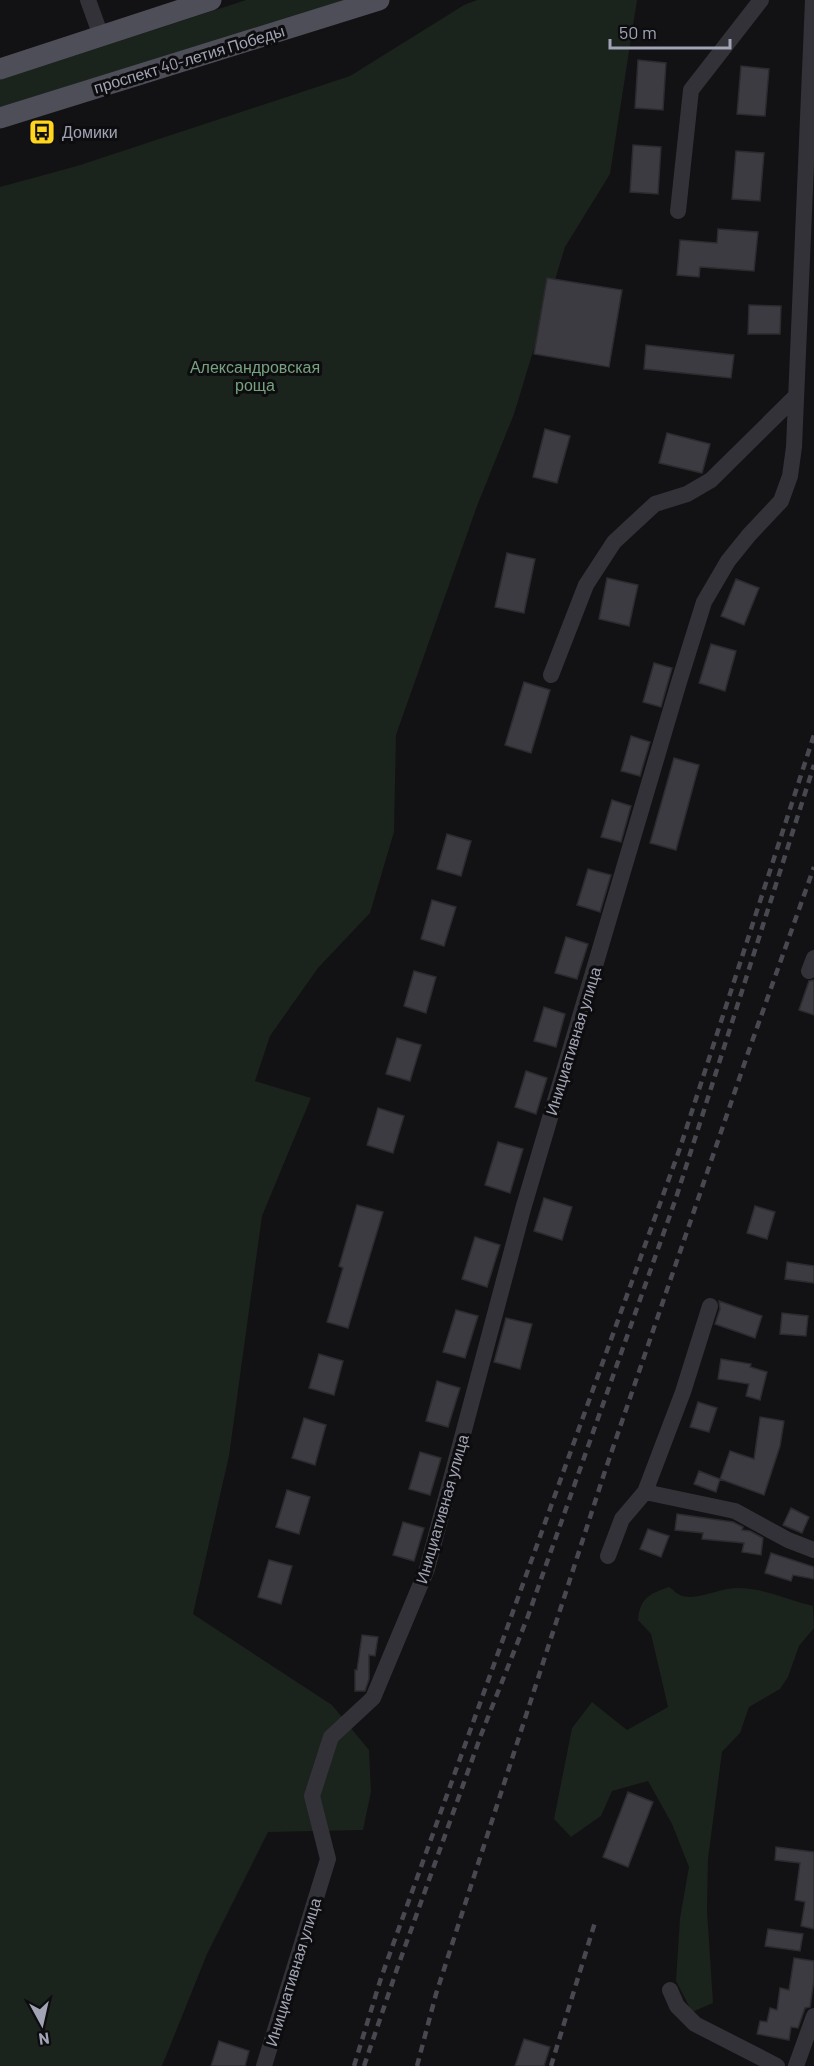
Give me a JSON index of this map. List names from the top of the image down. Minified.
{"streets":{"main road":["проспект 40-летия Победы"],"street":["Инициативная улица"]},"parks":["Александровская роща"],"places":{"bus stop":["Домики"]},"scale_bar":"50 m","north":"bottom"}
